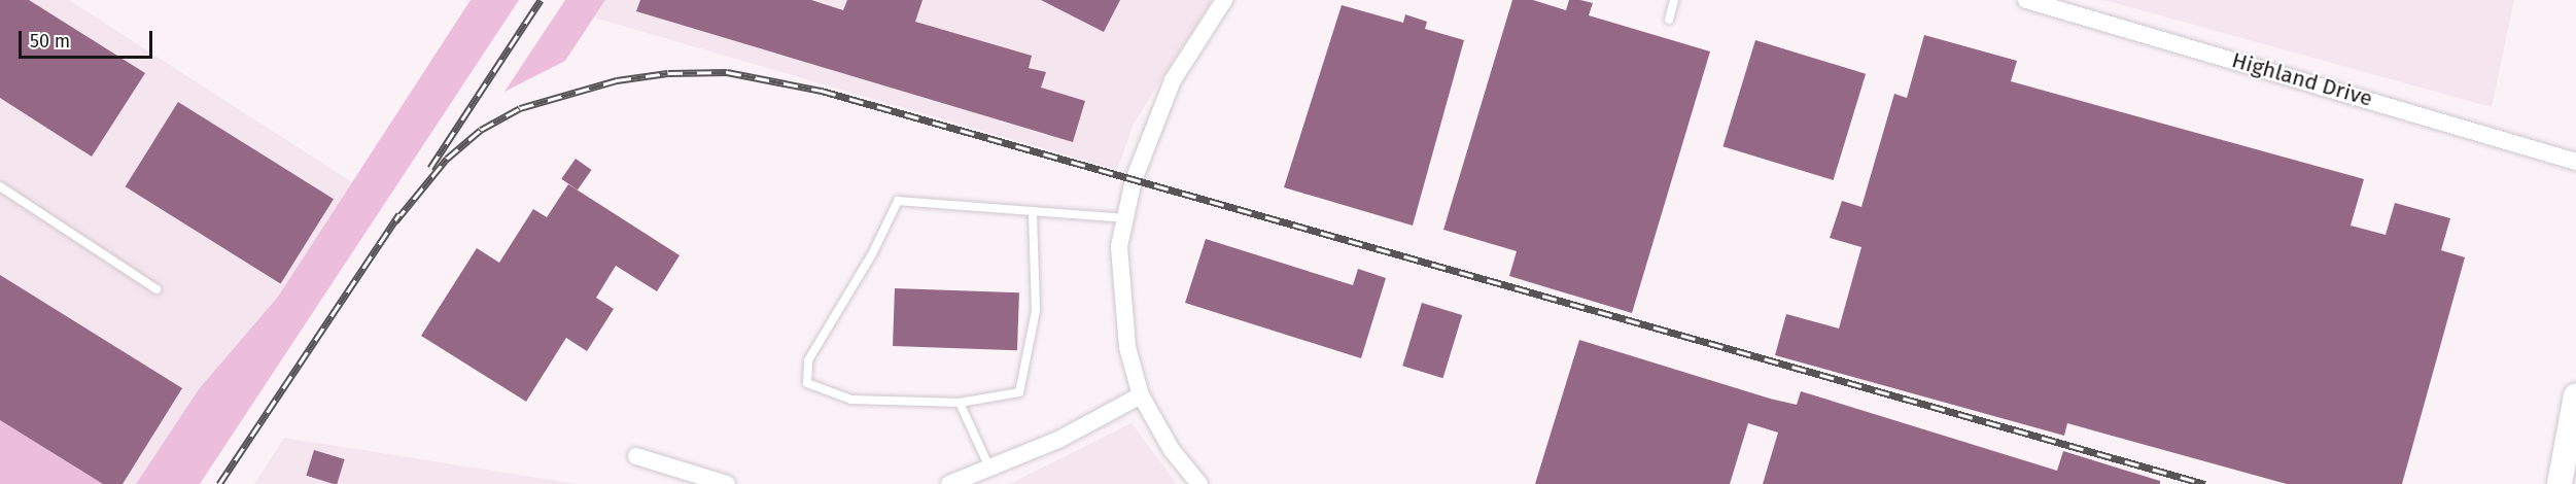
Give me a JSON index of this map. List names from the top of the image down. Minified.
{"streets":{"street":["Highland Drive"]},"scale_bar":"50 m"}
